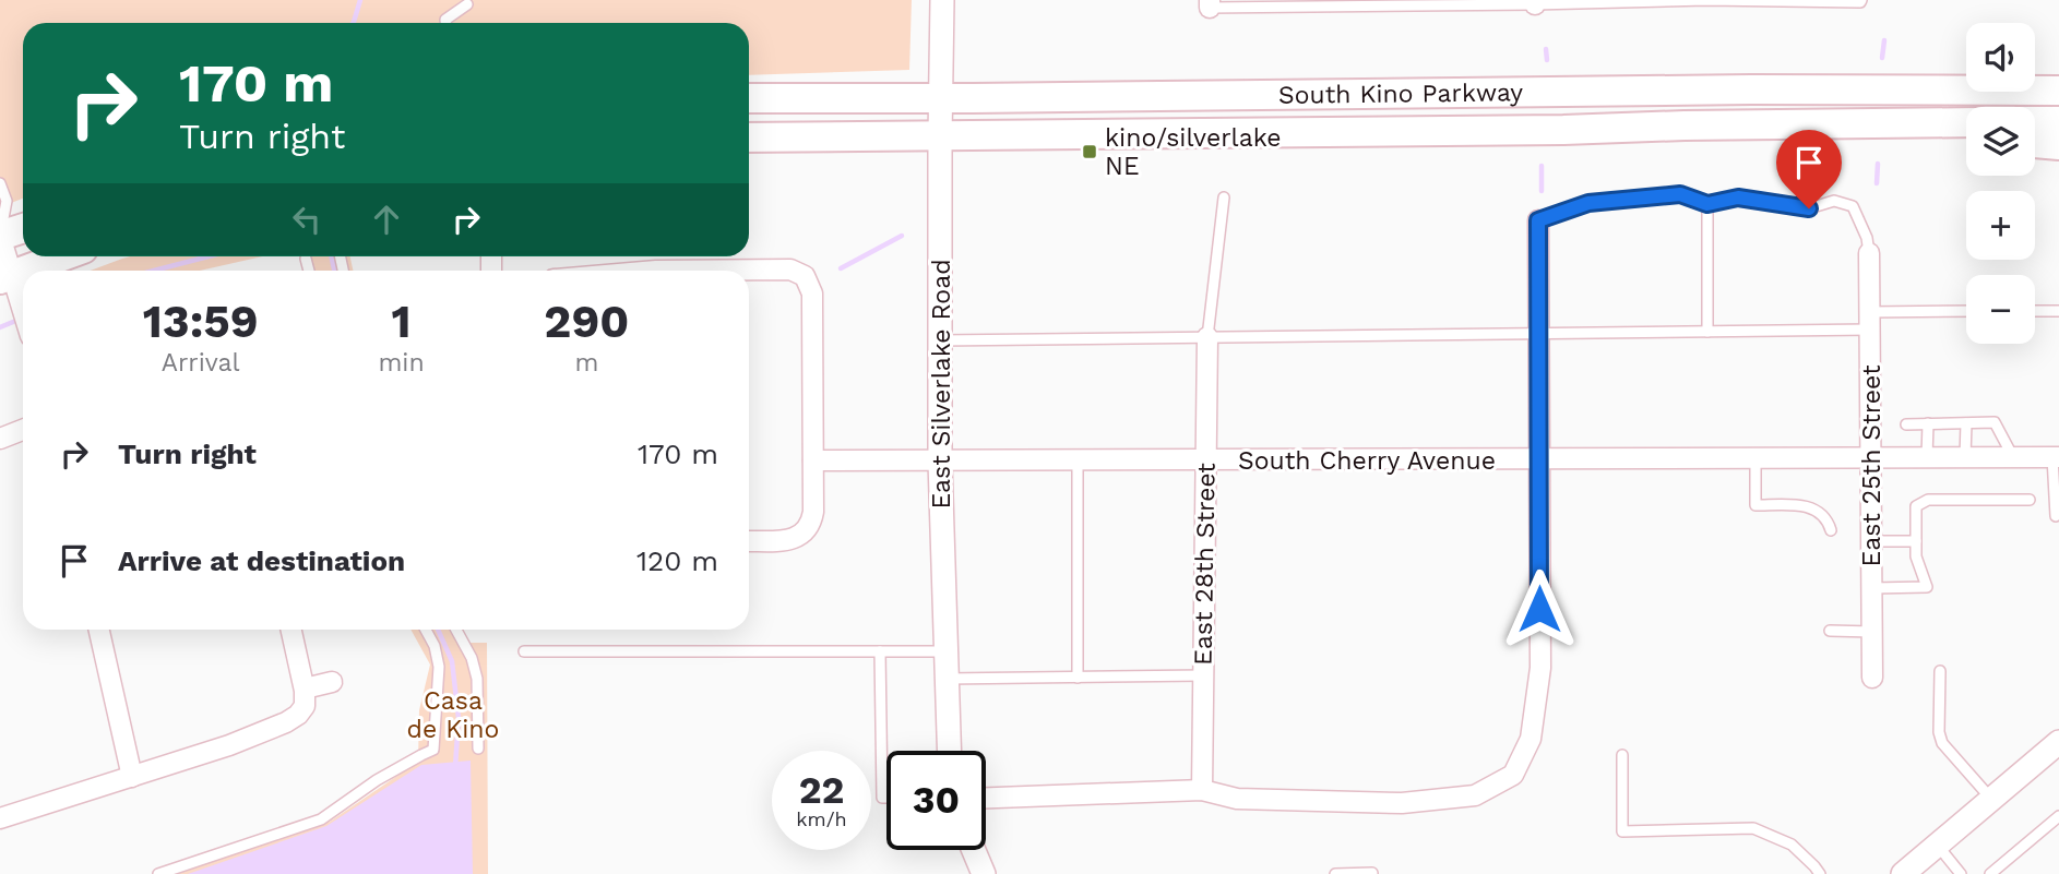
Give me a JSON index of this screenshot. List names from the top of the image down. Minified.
{"streets":{"main road":["South Kino Parkway"],"street":["East Silverlake Road","South Cherry Avenue","East 25th Street","East 28th Street"]},"crossings":[["South Kino Parkway","East Silverlake Road"],["East Silverlake Road","South Cherry Avenue"],["South Cherry Avenue","East 25th Street"],["South Cherry Avenue","East 28th Street"]],"parks":["Casa de Kino"],"places":{"transit":["kino/silverlake NE"]},"page":{"map_buttons":["+","−"],"turn":["170 m","Turn right"],"eta":["13:59","Arrival","1","min","290","m"],"list":[{"name":"Turn right","value":"170 m"},{"name":"Arrive at destination","value":"120 m"}],"speed":"22 km/h","limit":"30"}}
